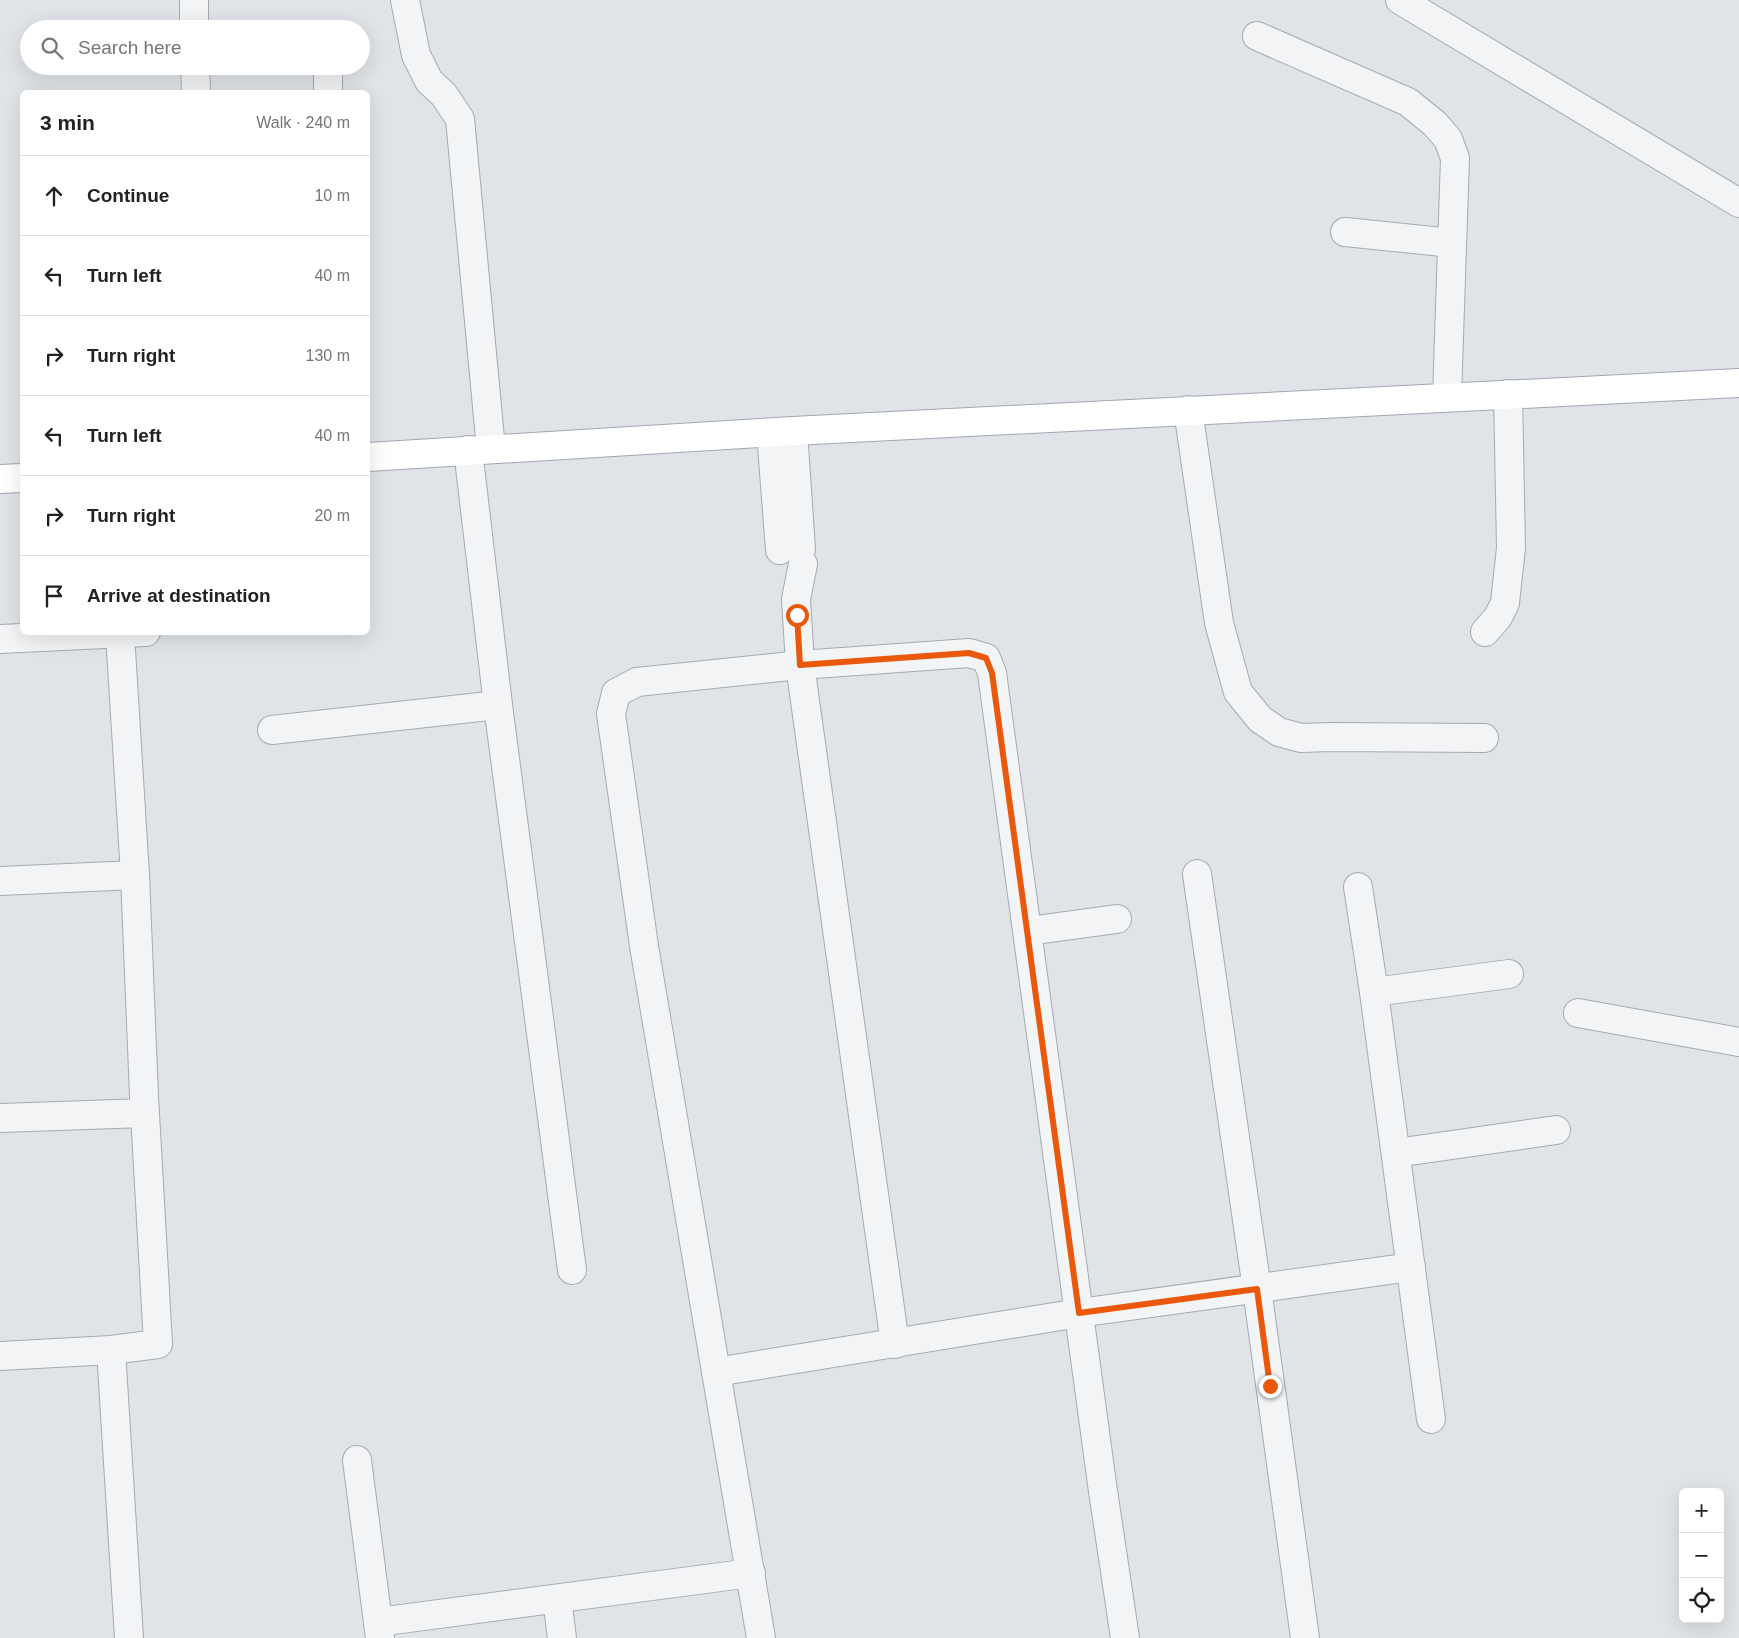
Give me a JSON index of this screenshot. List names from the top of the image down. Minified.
{"page":{"search":"Search here","heading":["3 min","Walk · 240 m"],"list":[["Continue","10 m"],["Turn left","40 m"],["Turn right","130 m"],["Turn left","40 m"],["Turn right","20 m"],"Arrive at destination"],"map_buttons":["+","−"]}}
